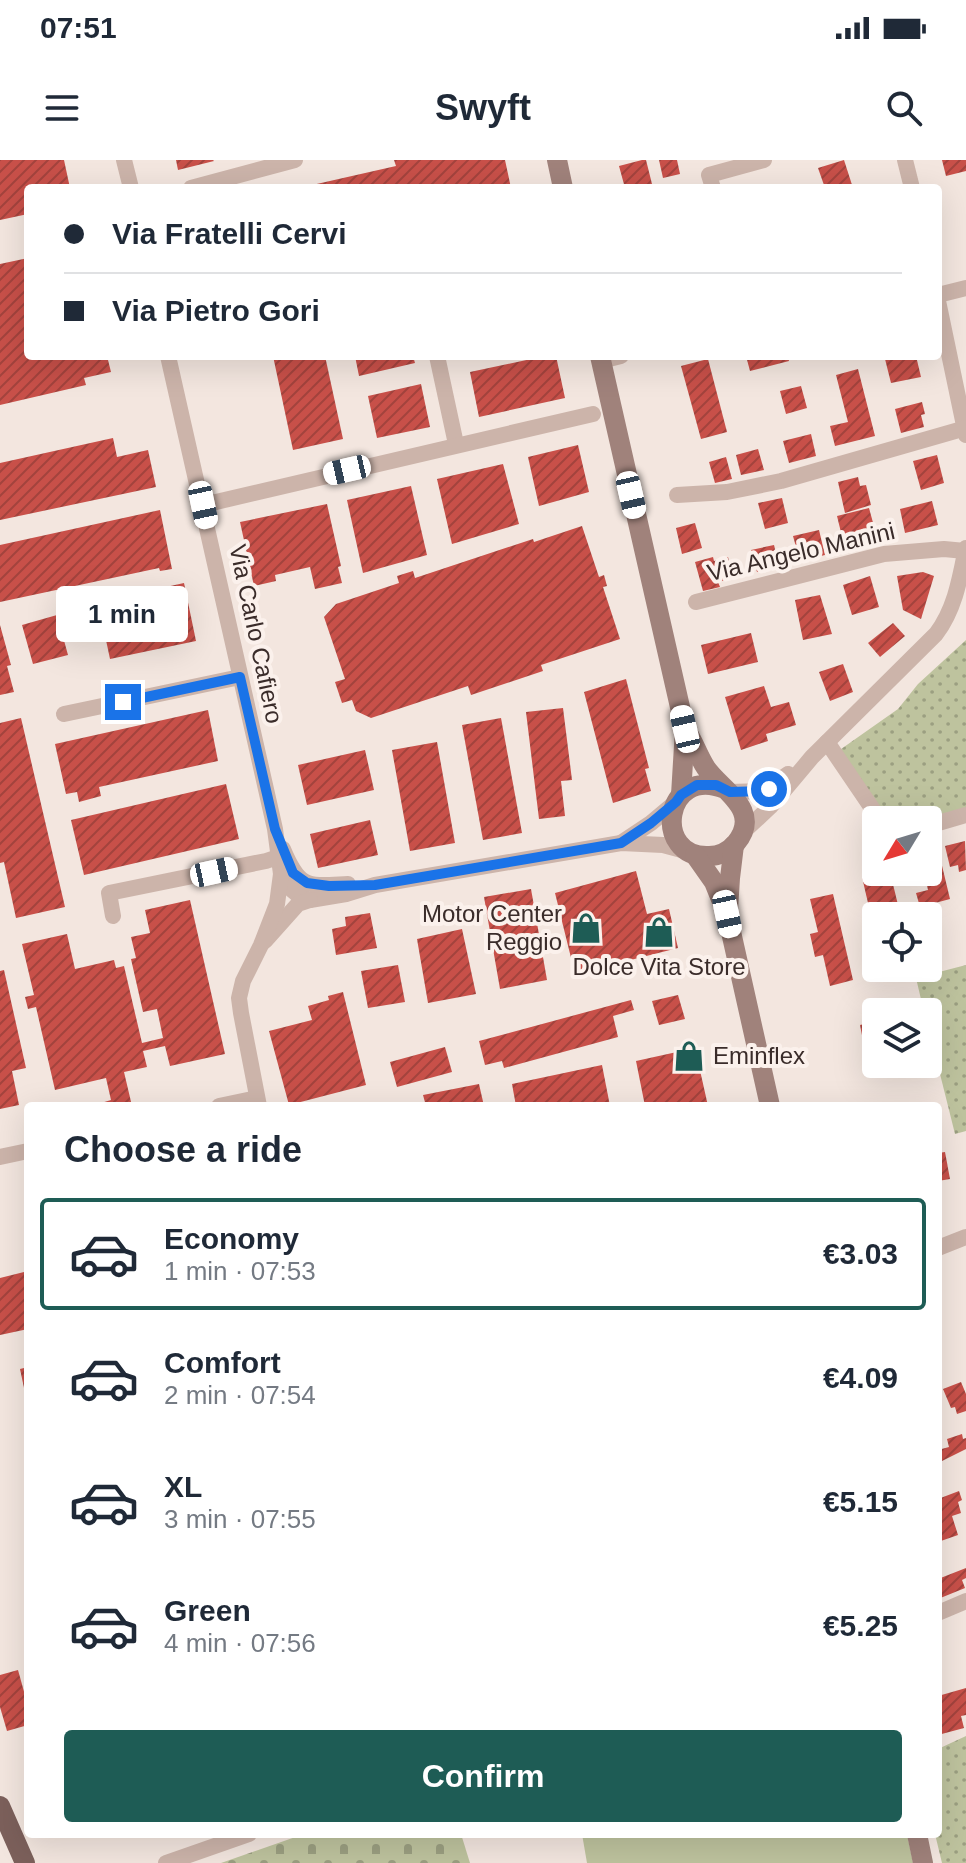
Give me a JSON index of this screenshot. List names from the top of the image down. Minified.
{"streets":{"street":["Via Angelo Manini","Via Carlo Cafiero"]},"places":{"shop":["Motor Center Reggio","Dolce Vita Store","Eminflex"]},"north":"bottom left","page":{"status":"07:51","header":"Swyft","banner":["Via Fratelli Cervi","Via Pietro Gori"],"bubble":"1 min","heading":"Choose a ride","list":[{"name":"Economy","note":"1 min · 07:53","value":"€3.03"},{"name":"Comfort","note":"2 min · 07:54","value":"€4.09"},{"name":"XL","note":"3 min · 07:55","value":"€5.15"},{"name":"Green","note":"4 min · 07:56","value":"€5.25"}],"buttons":"Confirm"}}
